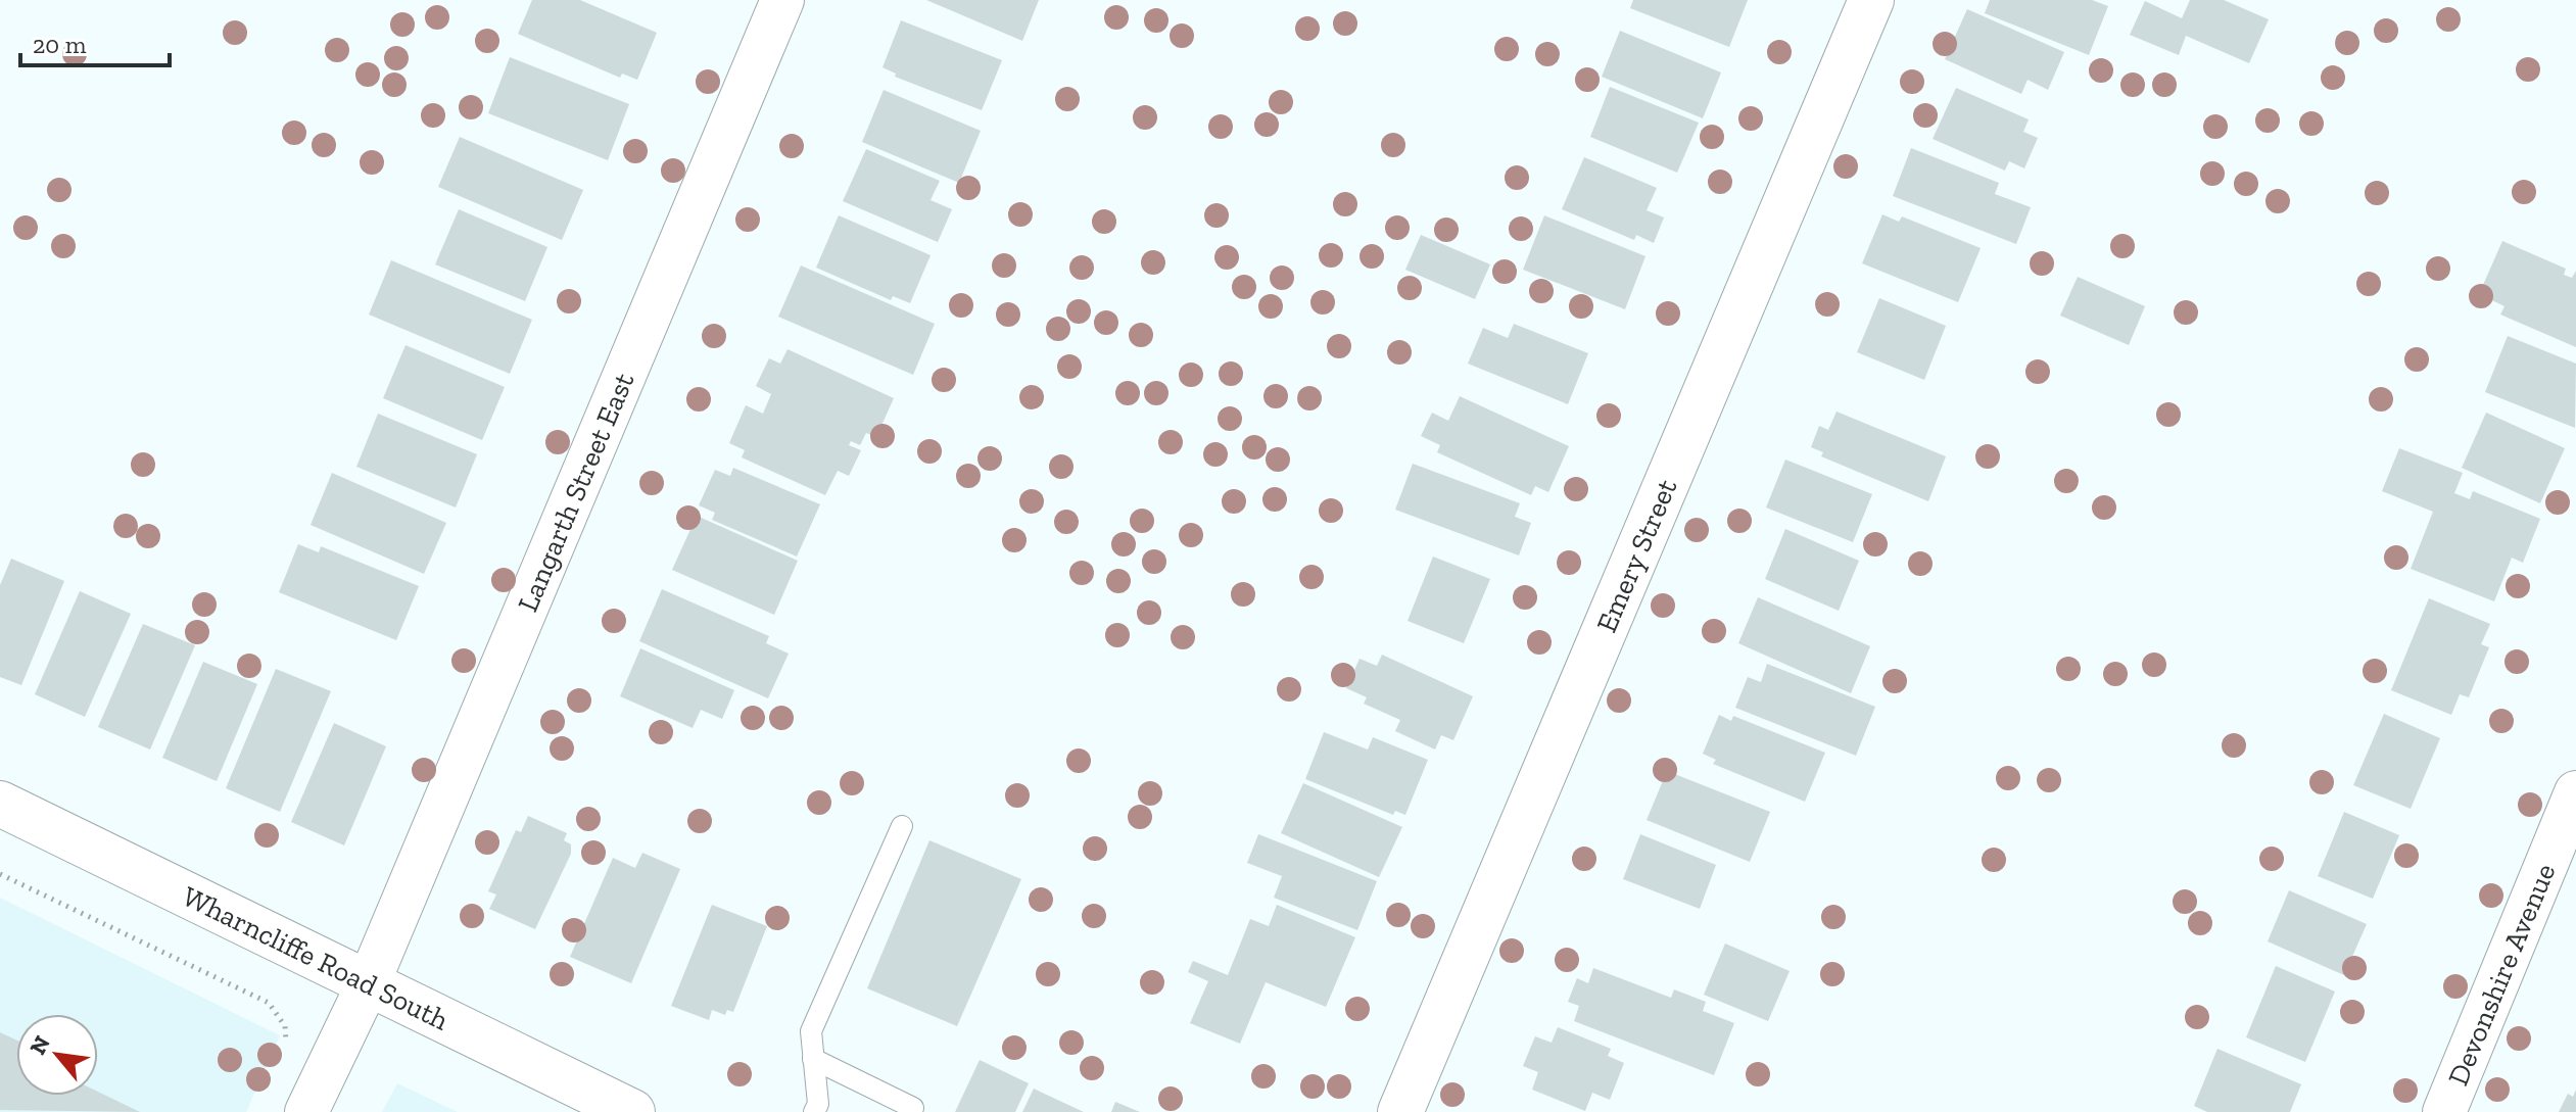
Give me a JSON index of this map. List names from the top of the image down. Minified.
{"streets":{"street":["Langarth Street East","Emery Street","Wharncliffe Road South","Devonshire Avenue"]},"crossings":[["Langarth Street East","Wharncliffe Road South"]],"scale_bar":"20 m","north":"top left"}
